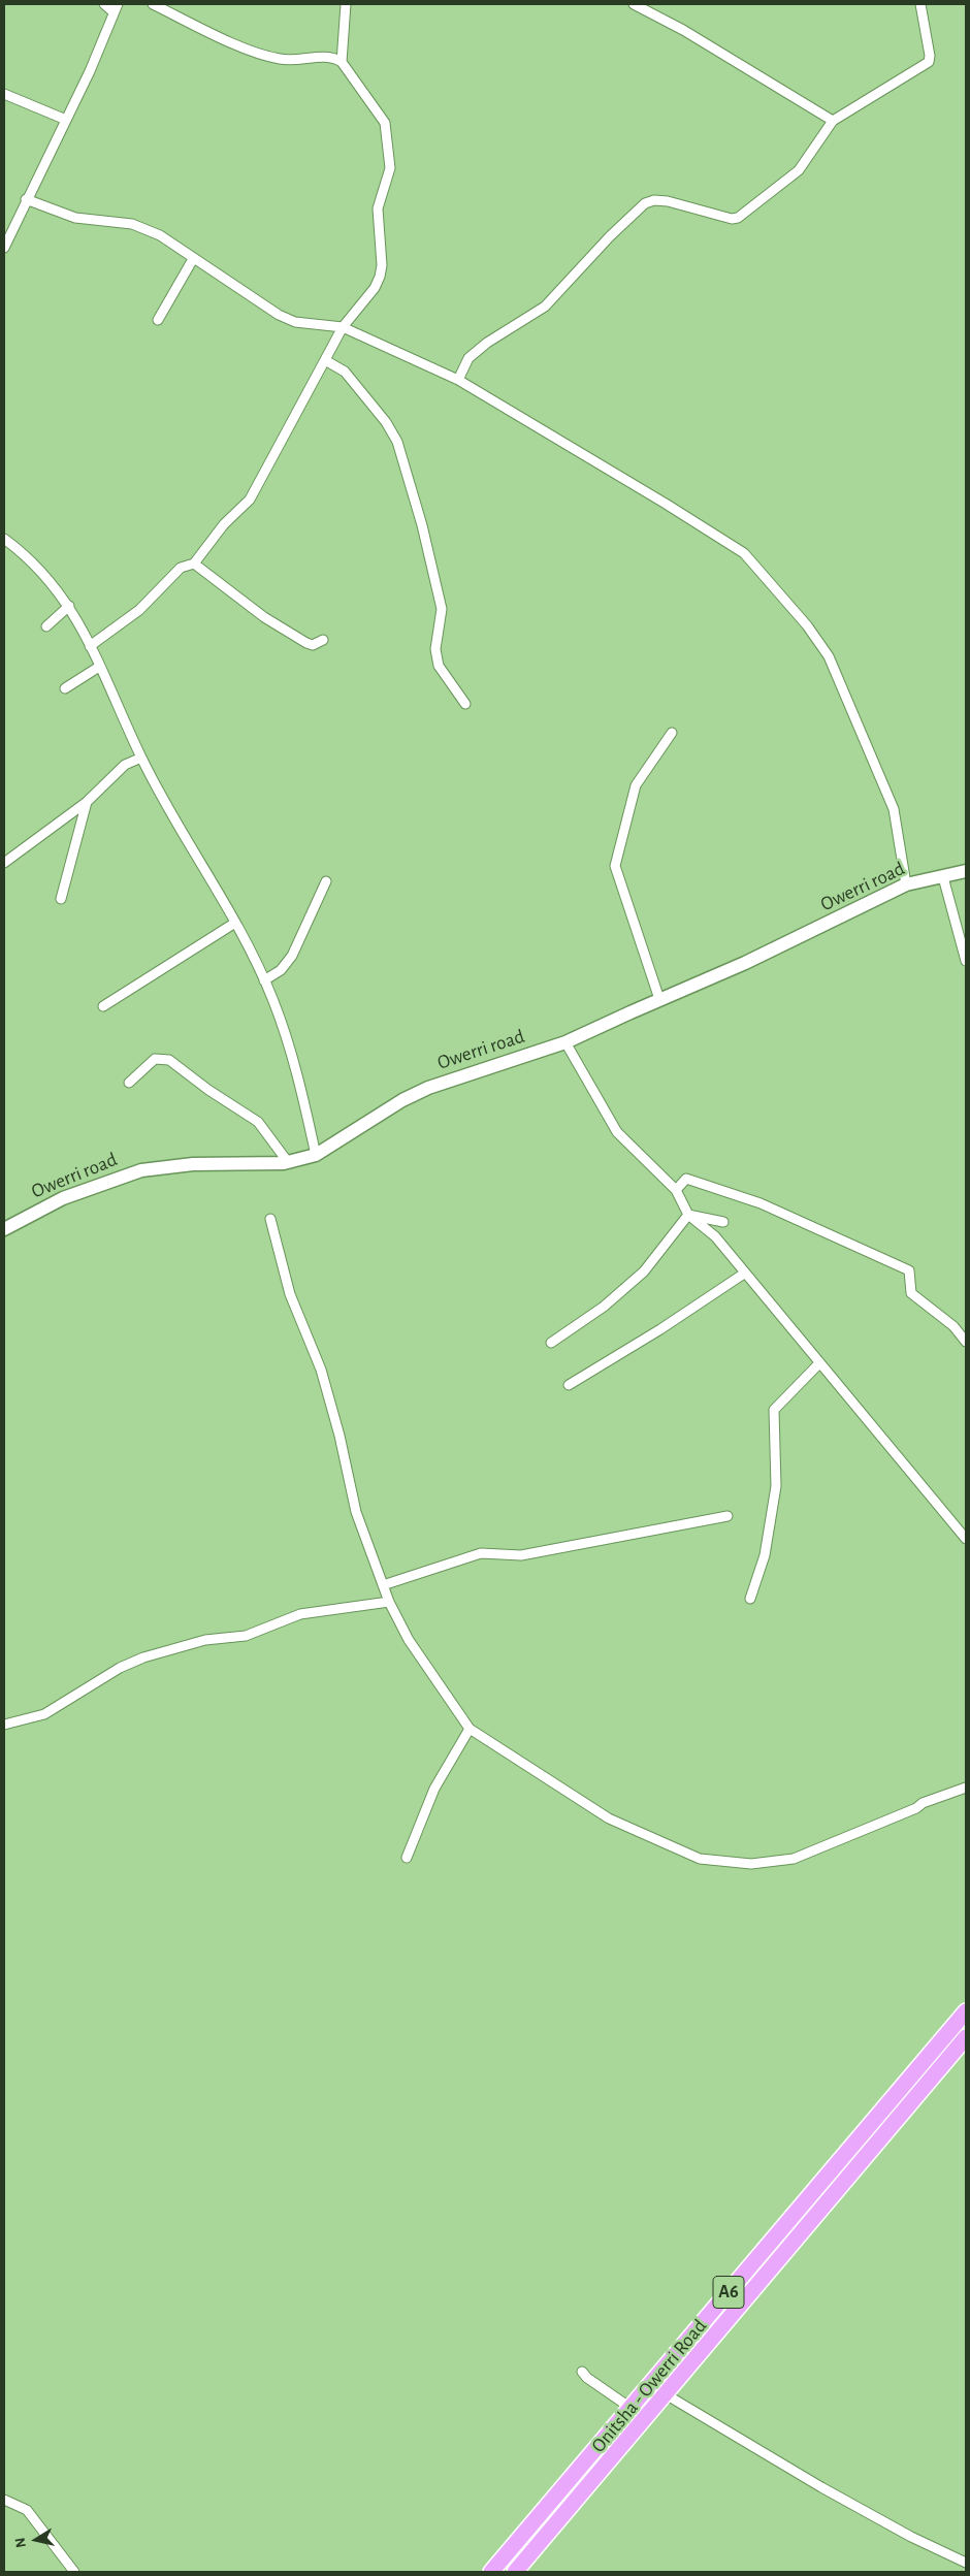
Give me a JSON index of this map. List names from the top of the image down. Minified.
{"streets":{"highway":["A6","Onitsha - Owerri Road"],"main road":["Owerri road"]},"north":"left"}
